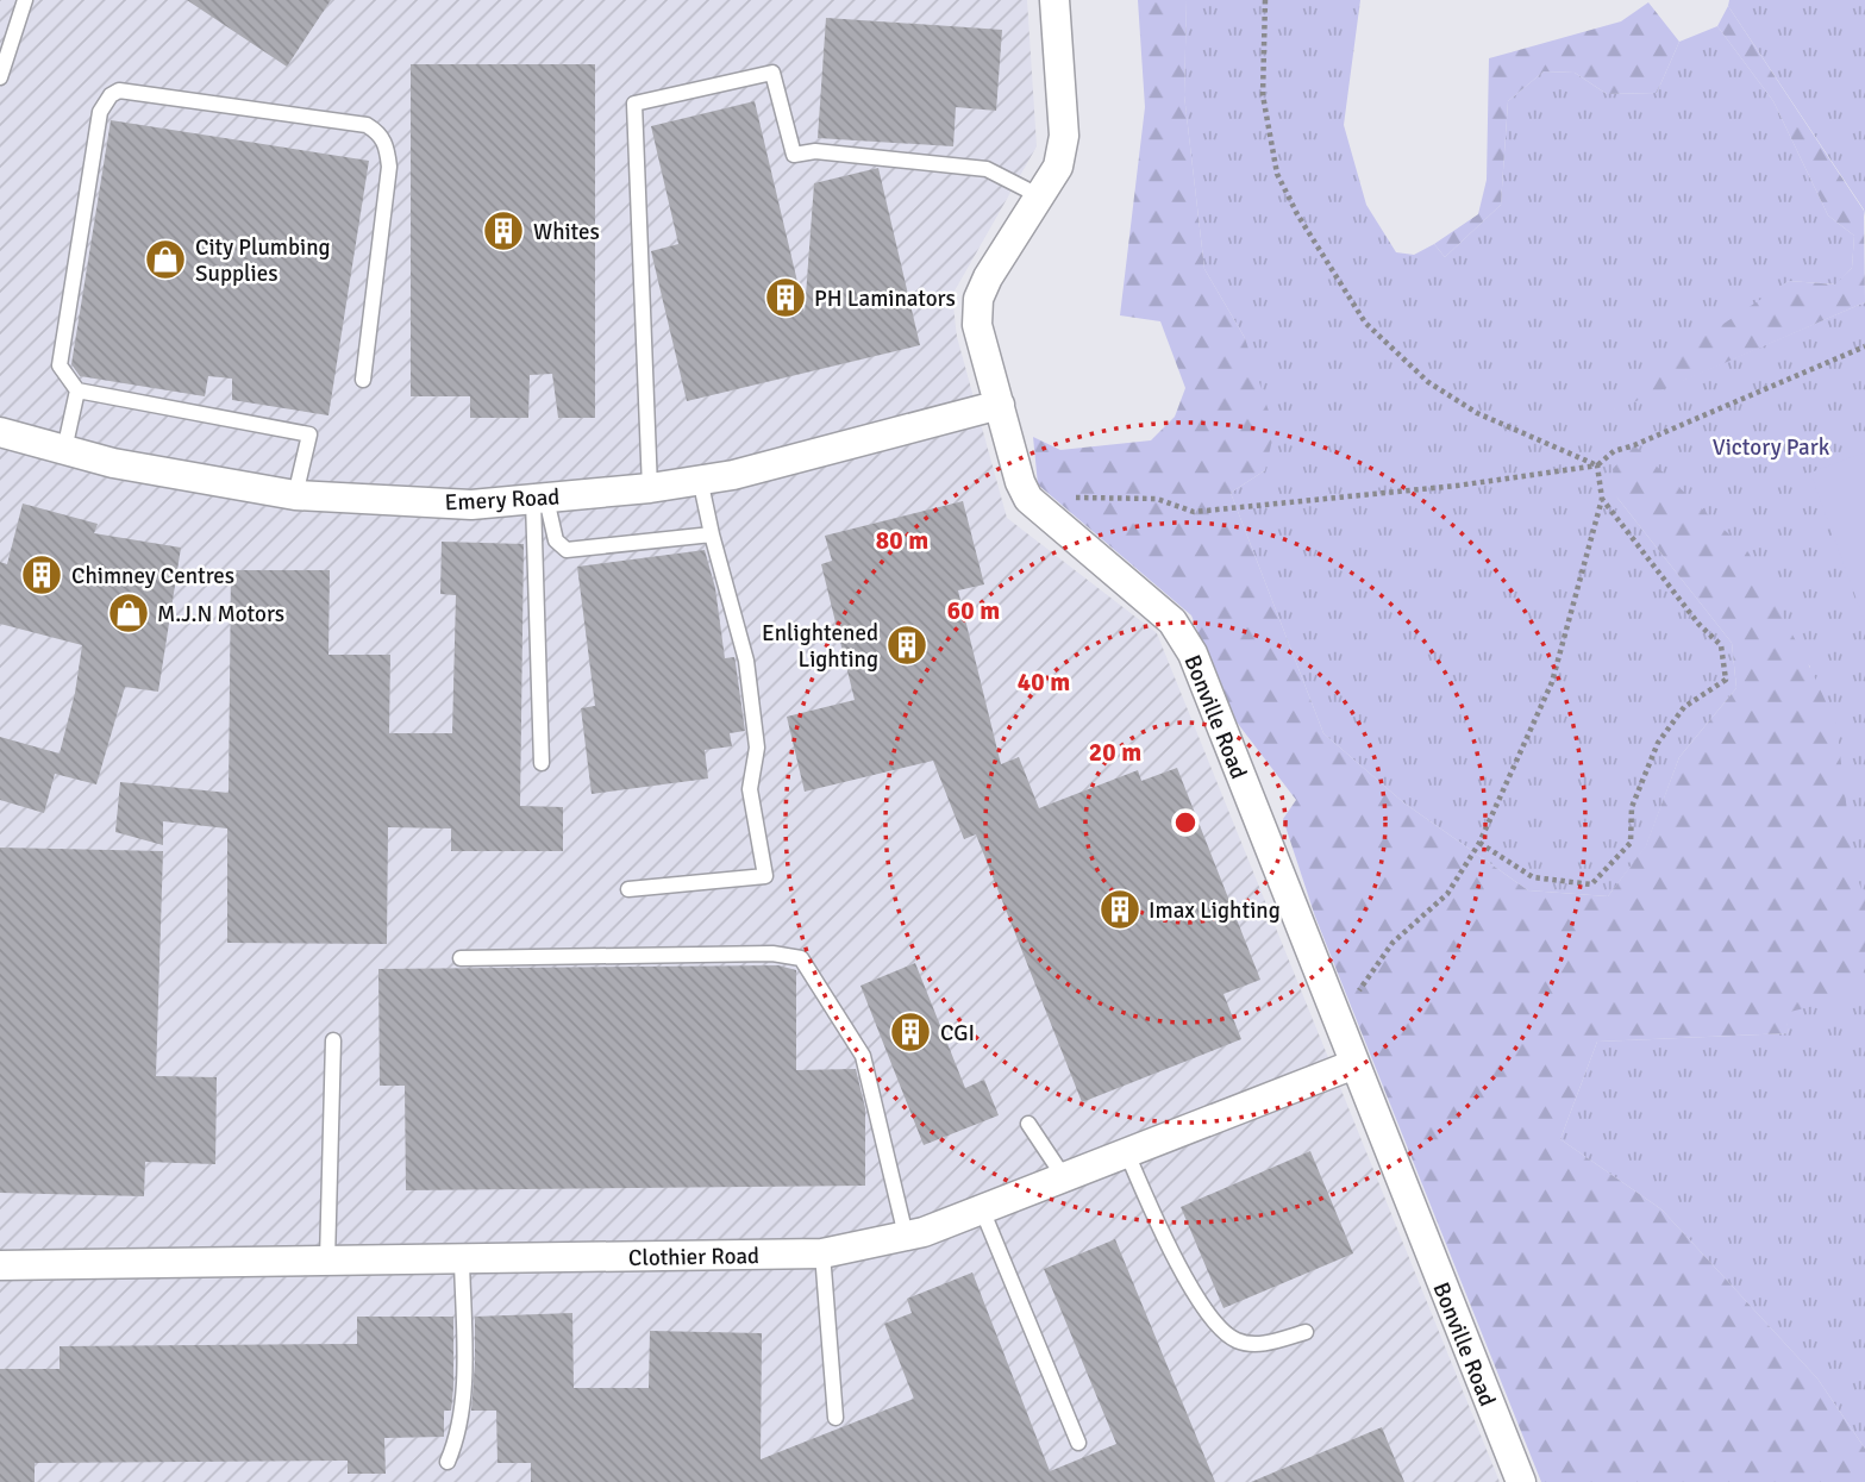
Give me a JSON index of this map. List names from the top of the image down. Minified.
{"streets":{"street":["Emery Road","Bonville Road","Clothier Road"]},"crossings":[["Emery Road","Bonville Road"],["Bonville Road","Clothier Road"]],"parks":["Victory Park"],"places":{"building":["Whites","PH Laminators","Chimney Centres","Enlightened Lighting","Imax Lighting","CGI"],"shop":["City Plumbing Supplies","M.J.N Motors"]},"rings":["80 m","60 m","40 m","20 m"]}
